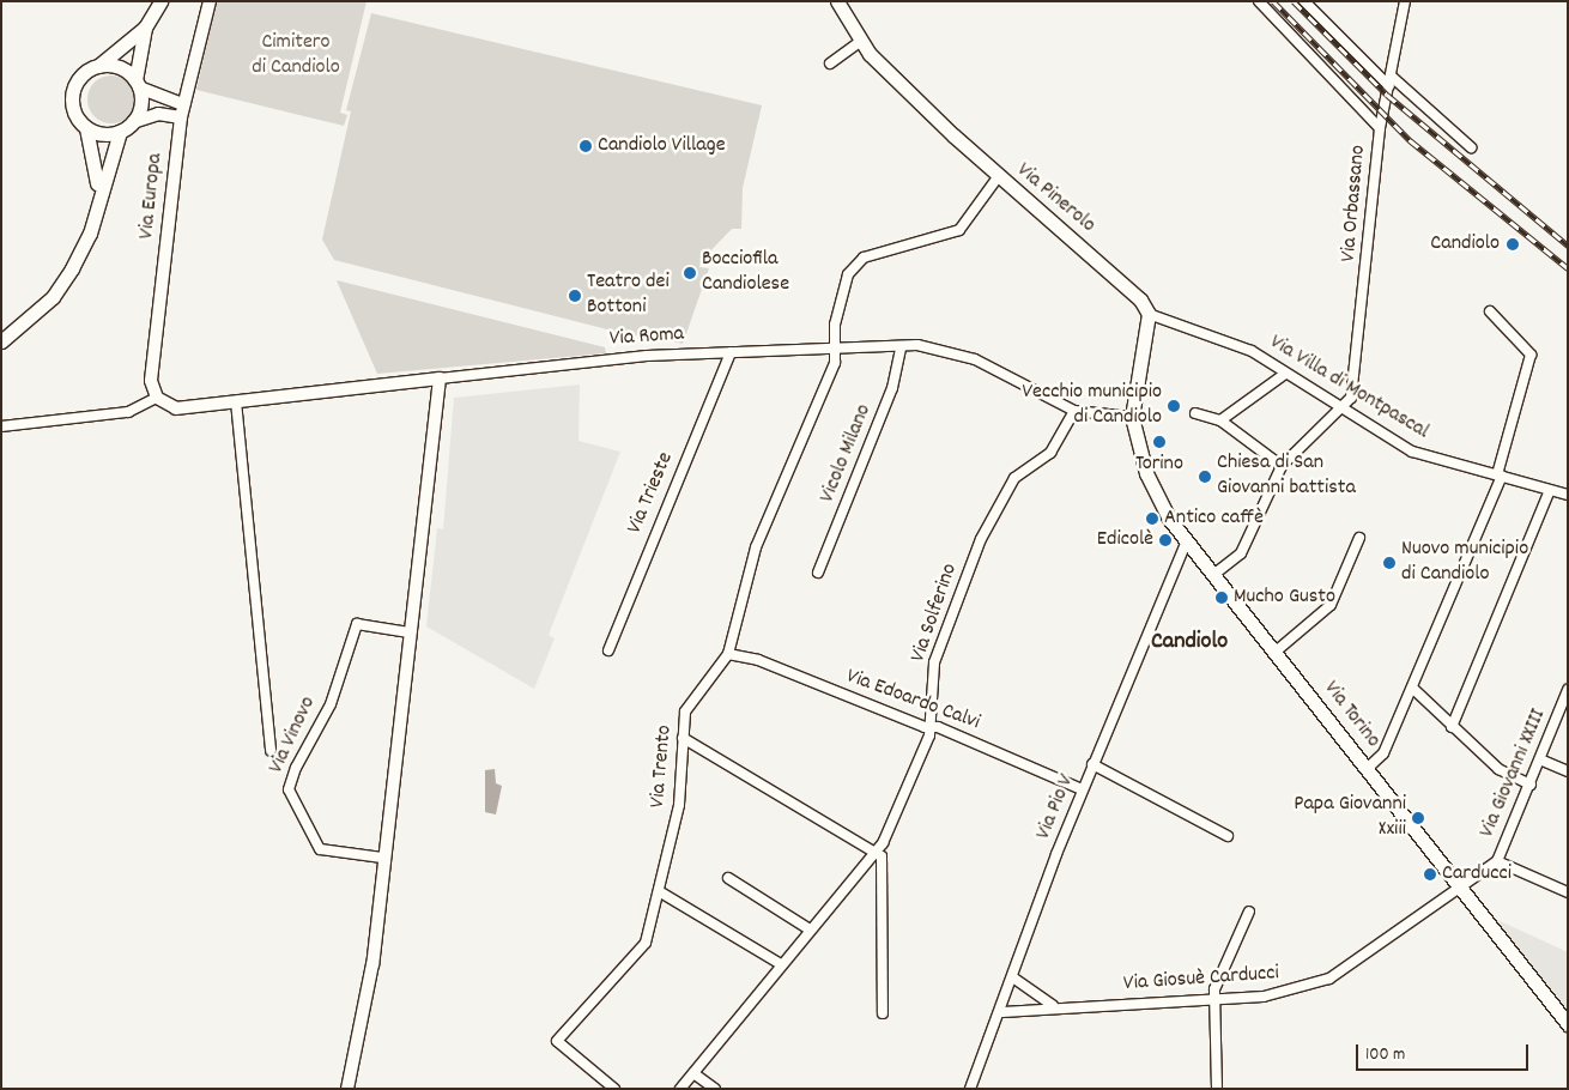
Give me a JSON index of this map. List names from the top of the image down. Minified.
{"streets":{"main road":["Via Pinerolo","Via Torino"],"street":["Via Europa","Via Orbassano","Via Roma","Via Villa di Montpascal","Vicolo Milano","Via Trieste","Via Solferino","Via Edoardo Calvi","Via Vinovo","Via Trento","Via Giovanni XXIII","Via Pio V","Via Giosuè Carducci"]},"crossings":[["Via Europa","Via Roma"],["Via Pinerolo","Via Villa di Montpascal"],["Via Pinerolo","Via Trento"],["Via Orbassano","Via Villa di Montpascal"],["Via Roma","Vicolo Milano"],["Via Roma","Via Trieste"],["Via Roma","Via Solferino"],["Via Roma","Via Torino"],["Via Roma","Via Trento"],["Via Solferino","Via Edoardo Calvi"],["Via Edoardo Calvi","Via Trento"],["Via Edoardo Calvi","Via Pio V"],["Via Torino","Via Giovanni XXIII"],["Via Torino","Via Pio V"],["Via Torino","Via Giosuè Carducci"],["Via Giovanni XXIII","Via Giosuè Carducci"],["Via Pio V","Via Giosuè Carducci"]],"districts":["Candiolo"],"parks":["Cimitero di Candiolo"],"places":["Candiolo Village","Candiolo","Bocciofila Candiolese","Teatro dei Bottoni","Vecchio municipio di Candiolo","Torino","Chiesa di San Giovanni battista","Antico caffè","Edicolè","Nuovo municipio di Candiolo","Mucho Gusto","Papa Giovanni Xxiii","Carducci"],"scale_bar":"100 m"}
